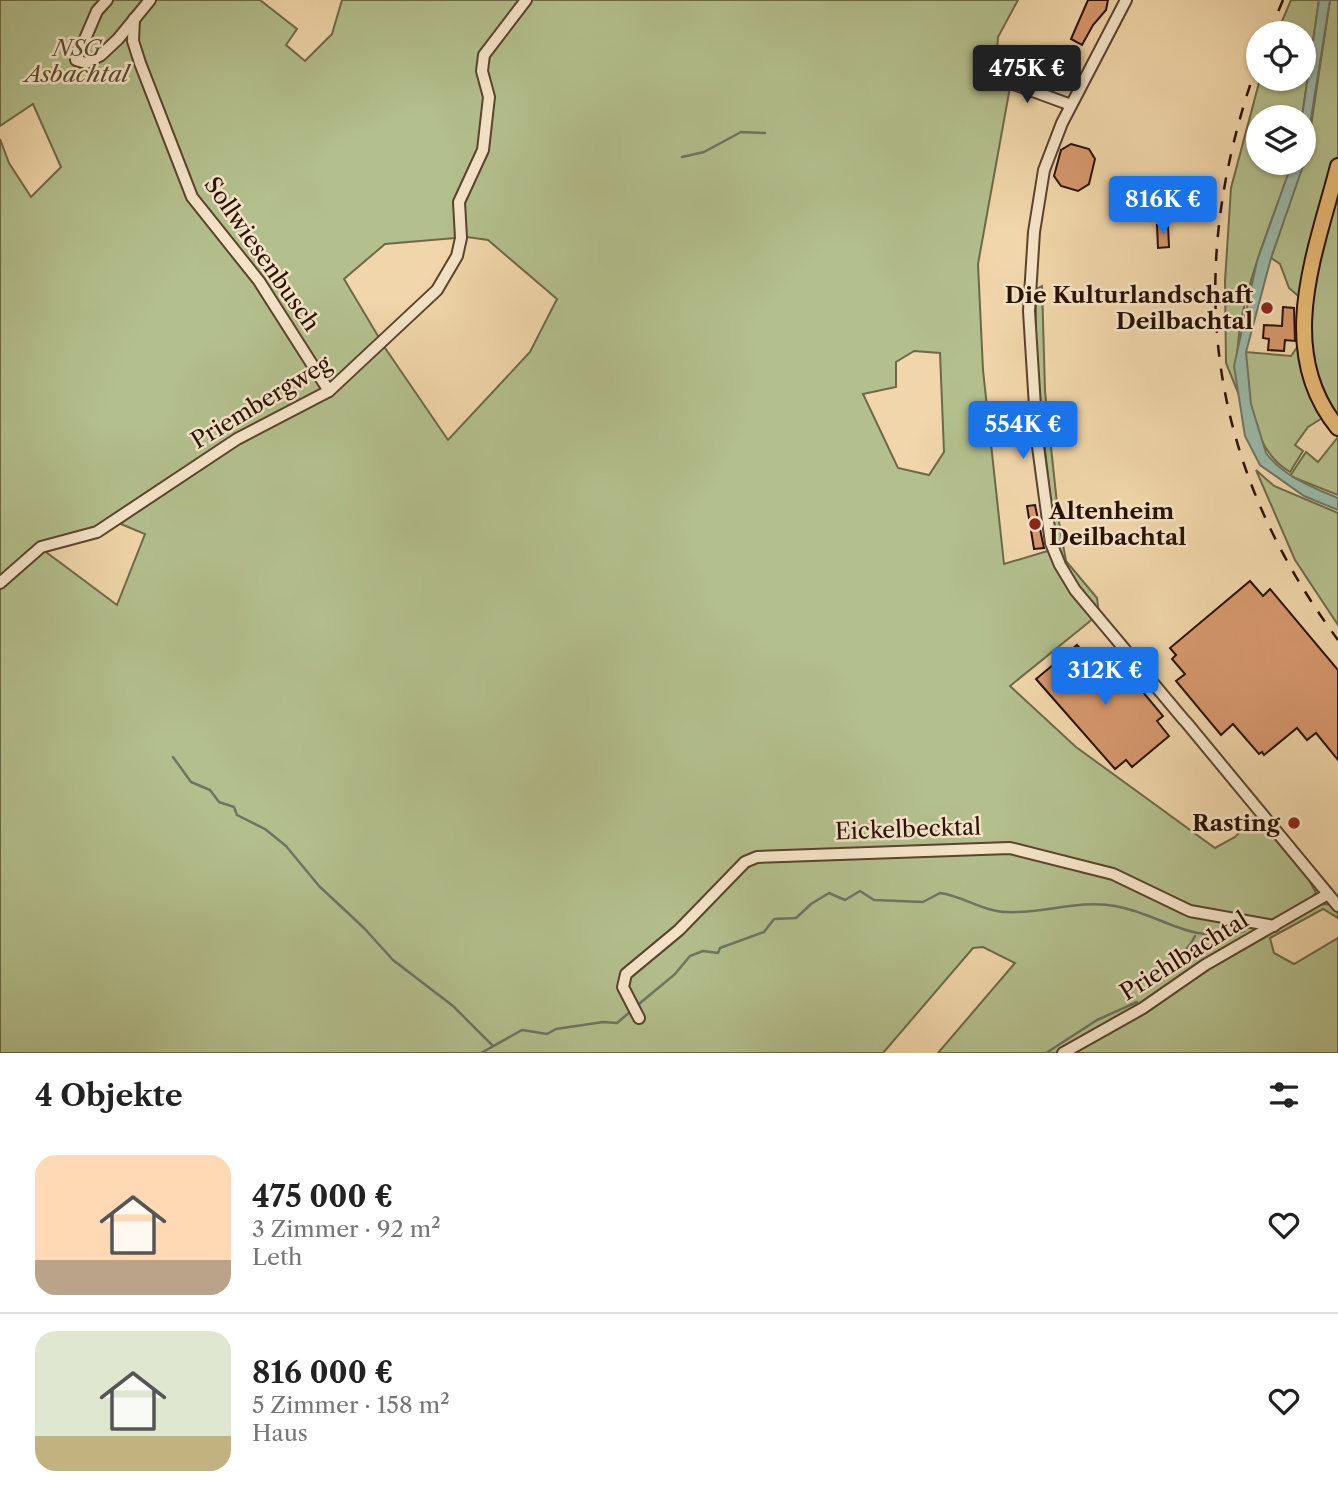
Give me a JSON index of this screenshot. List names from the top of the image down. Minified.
{"streets":{"street":["Sollwiesenbusch","Priembergweg","Eickelbecktal","Priehlbachtal"]},"crossings":[["Sollwiesenbusch","Priembergweg"],["Eickelbecktal","Priehlbachtal"]],"parks":["NSG Asbachtal"],"places":["Die Kulturlandschaft Deilbachtal","Altenheim Deilbachtal","Rasting"],"page":{"price":["475K €","816K €","554K €","312K €"],"heading":"4 Objekte","list":[{"name":"475 000 €","note":"3 Zimmer · 92 m² · Leth"},{"name":"816 000 €","note":"5 Zimmer · 158 m² · Haus"}]}}
